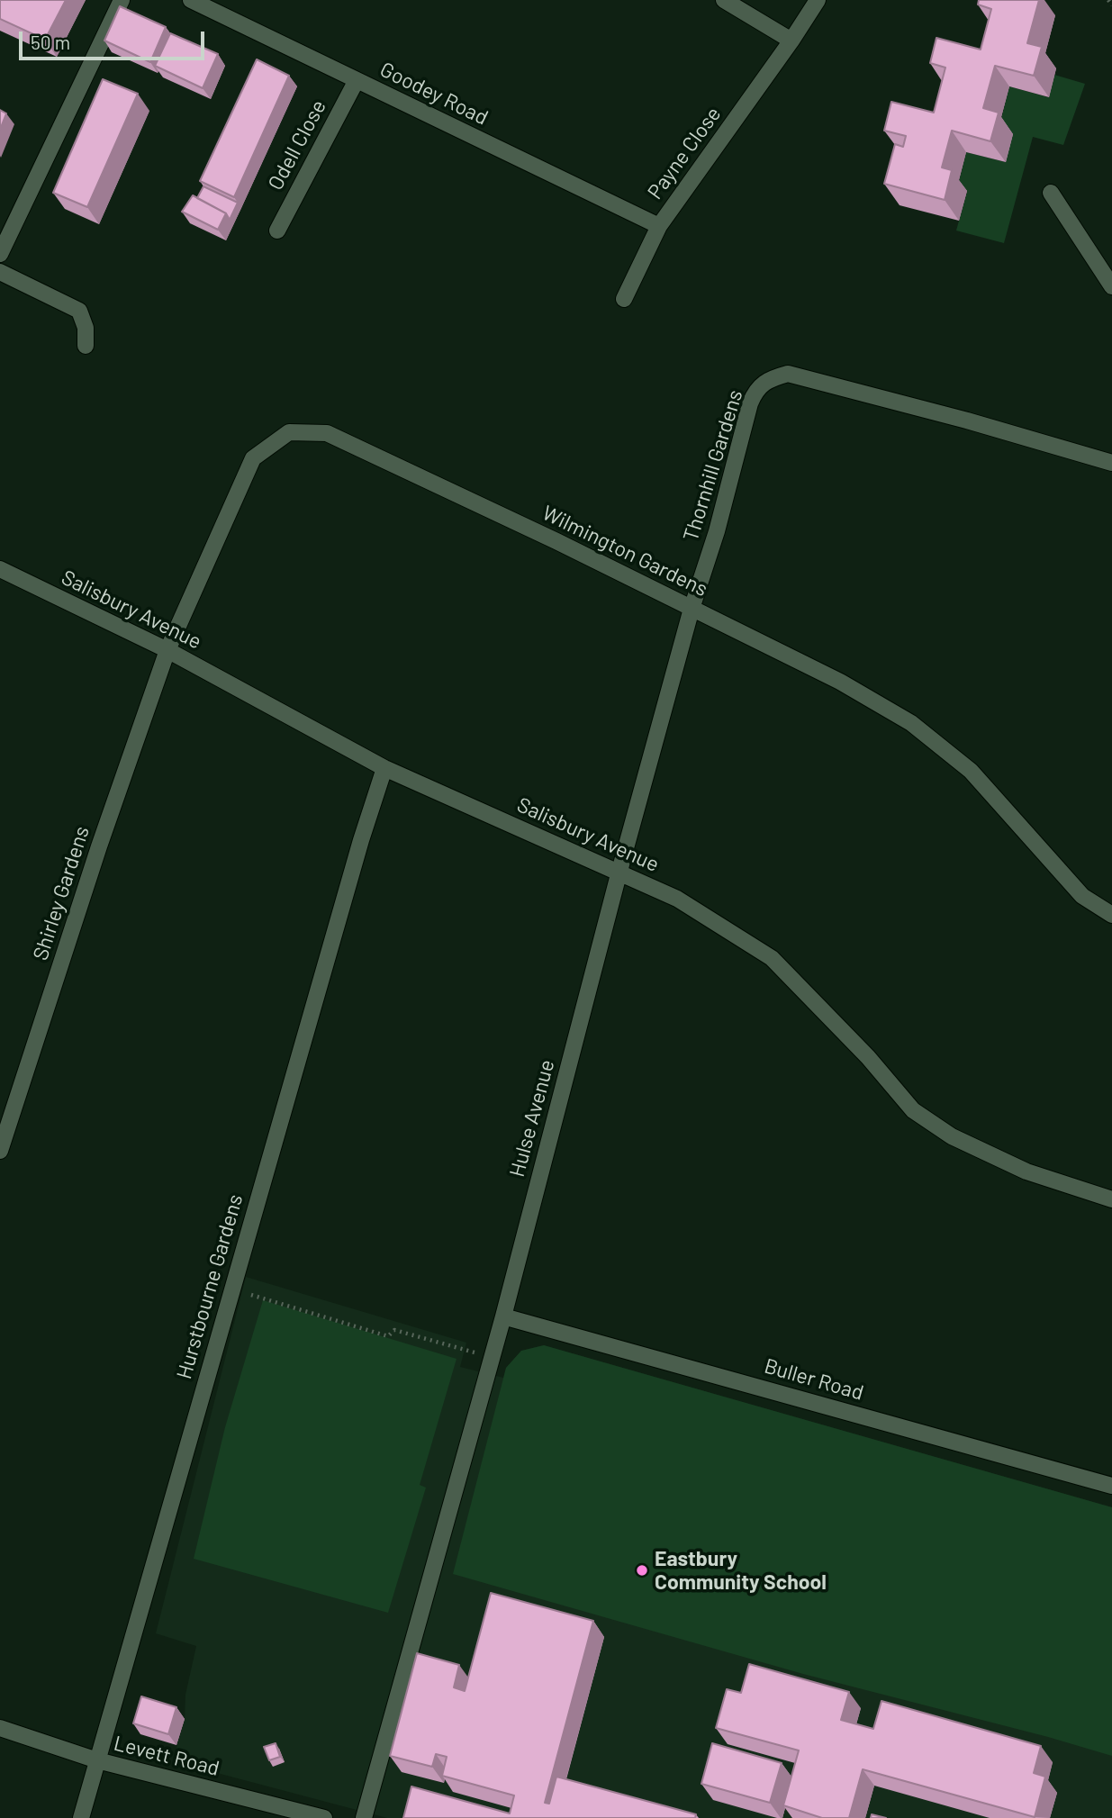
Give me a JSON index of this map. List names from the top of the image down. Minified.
{"streets":{"street":["Goodey Road","Odell Close","Payne Close","Thornhill Gardens","Wilmington Gardens","Salisbury Avenue","Shirley Gardens","Hulse Avenue","Hurstbourne Gardens","Buller Road","Levett Road"]},"crossings":[["Goodey Road","Odell Close"],["Goodey Road","Payne Close"],["Thornhill Gardens","Wilmington Gardens"],["Thornhill Gardens","Salisbury Avenue"],["Thornhill Gardens","Hulse Avenue"],["Wilmington Gardens","Salisbury Avenue"],["Wilmington Gardens","Shirley Gardens"],["Salisbury Avenue","Shirley Gardens"],["Salisbury Avenue","Hulse Avenue"],["Salisbury Avenue","Hurstbourne Gardens"],["Hulse Avenue","Buller Road"],["Hurstbourne Gardens","Levett Road"]],"places":["Eastbury Community School"],"scale_bar":"50 m"}
